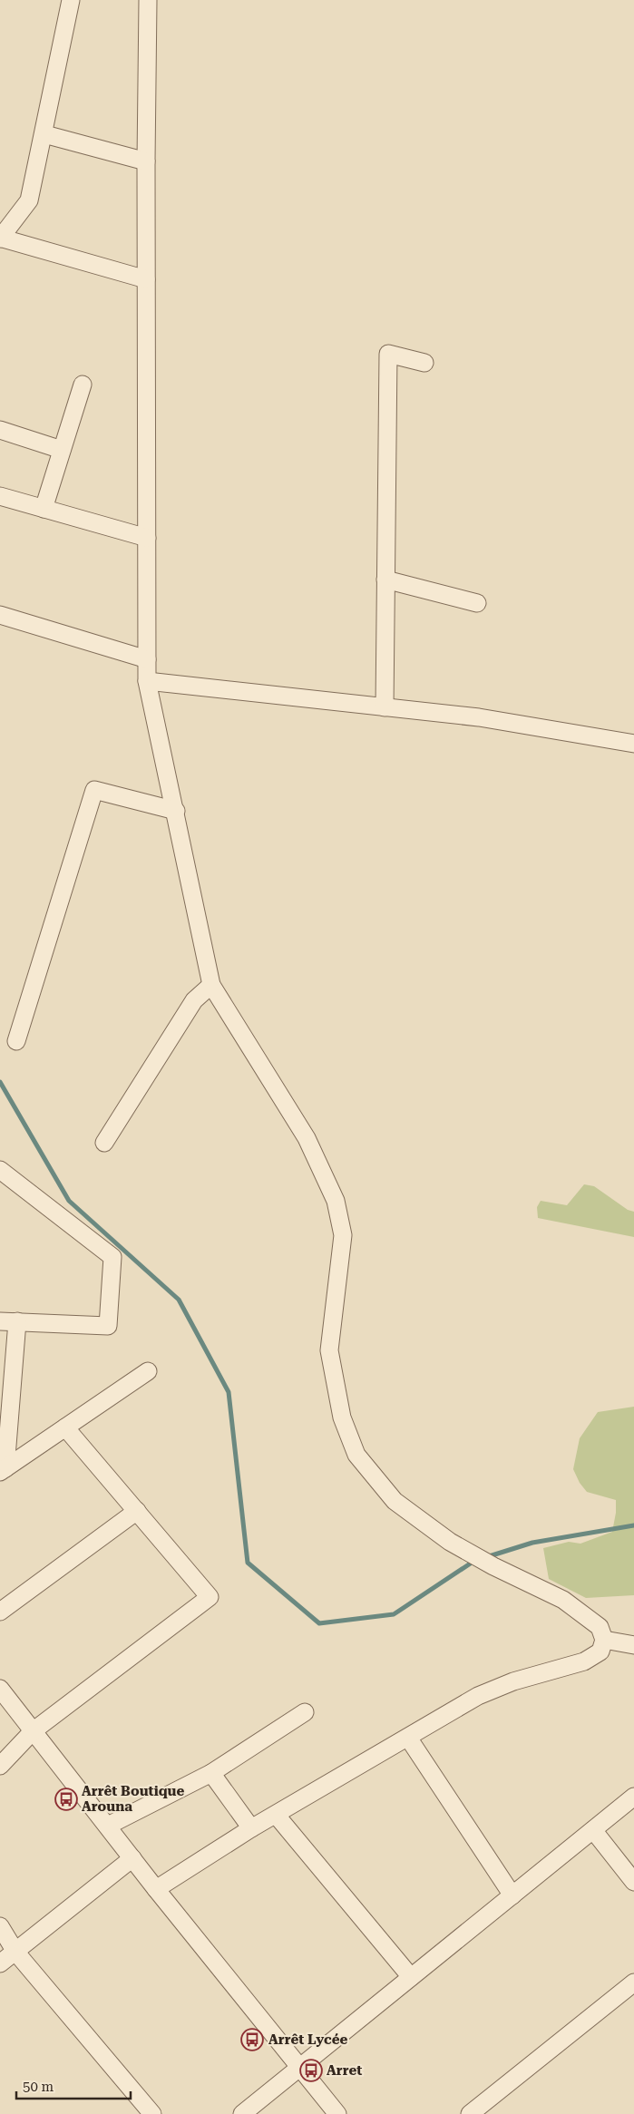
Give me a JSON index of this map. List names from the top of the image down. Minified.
{"places":{"bus stop":["Arrêt Boutique Arouna","Arrêt Lycée","Arret"]},"scale_bar":"50 m"}
